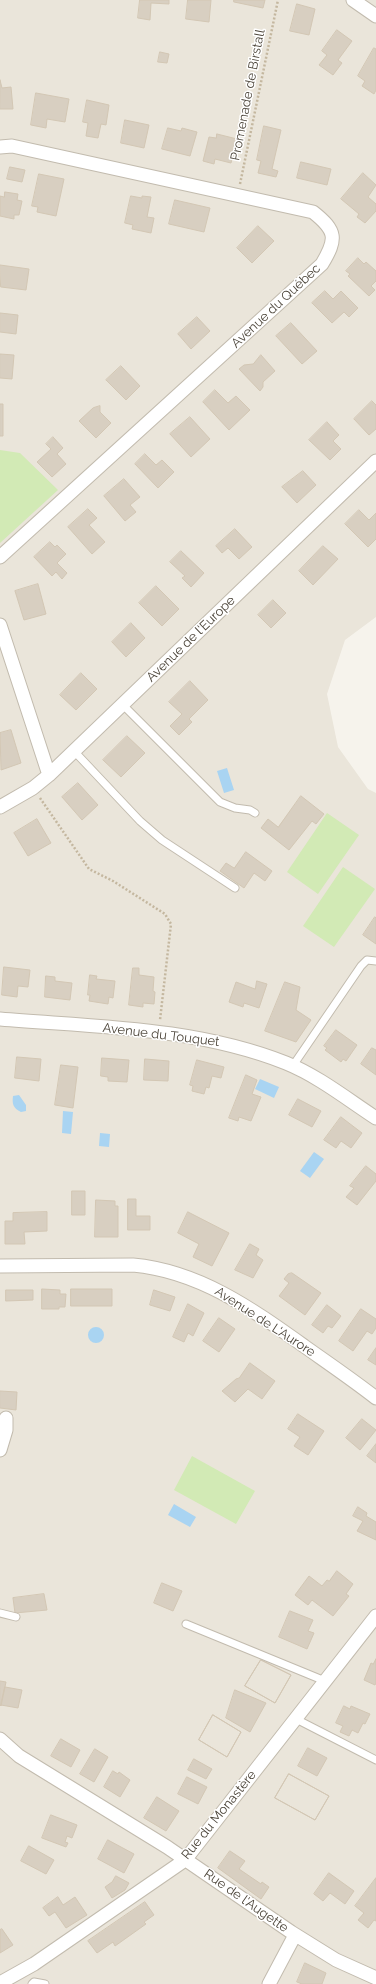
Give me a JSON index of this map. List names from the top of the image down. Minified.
{"streets":{"street":["Avenue du Québec","Avenue de l'Europe","Avenue du Touquet","Avenue de L'Aurore","Rue du Monastère","Rue de l'Augette"],"path":["Promenade de Birstall"]},"crossings":[["Promenade de Birstall","Avenue du Québec"],["Rue du Monastère","Rue de l'Augette"]]}
